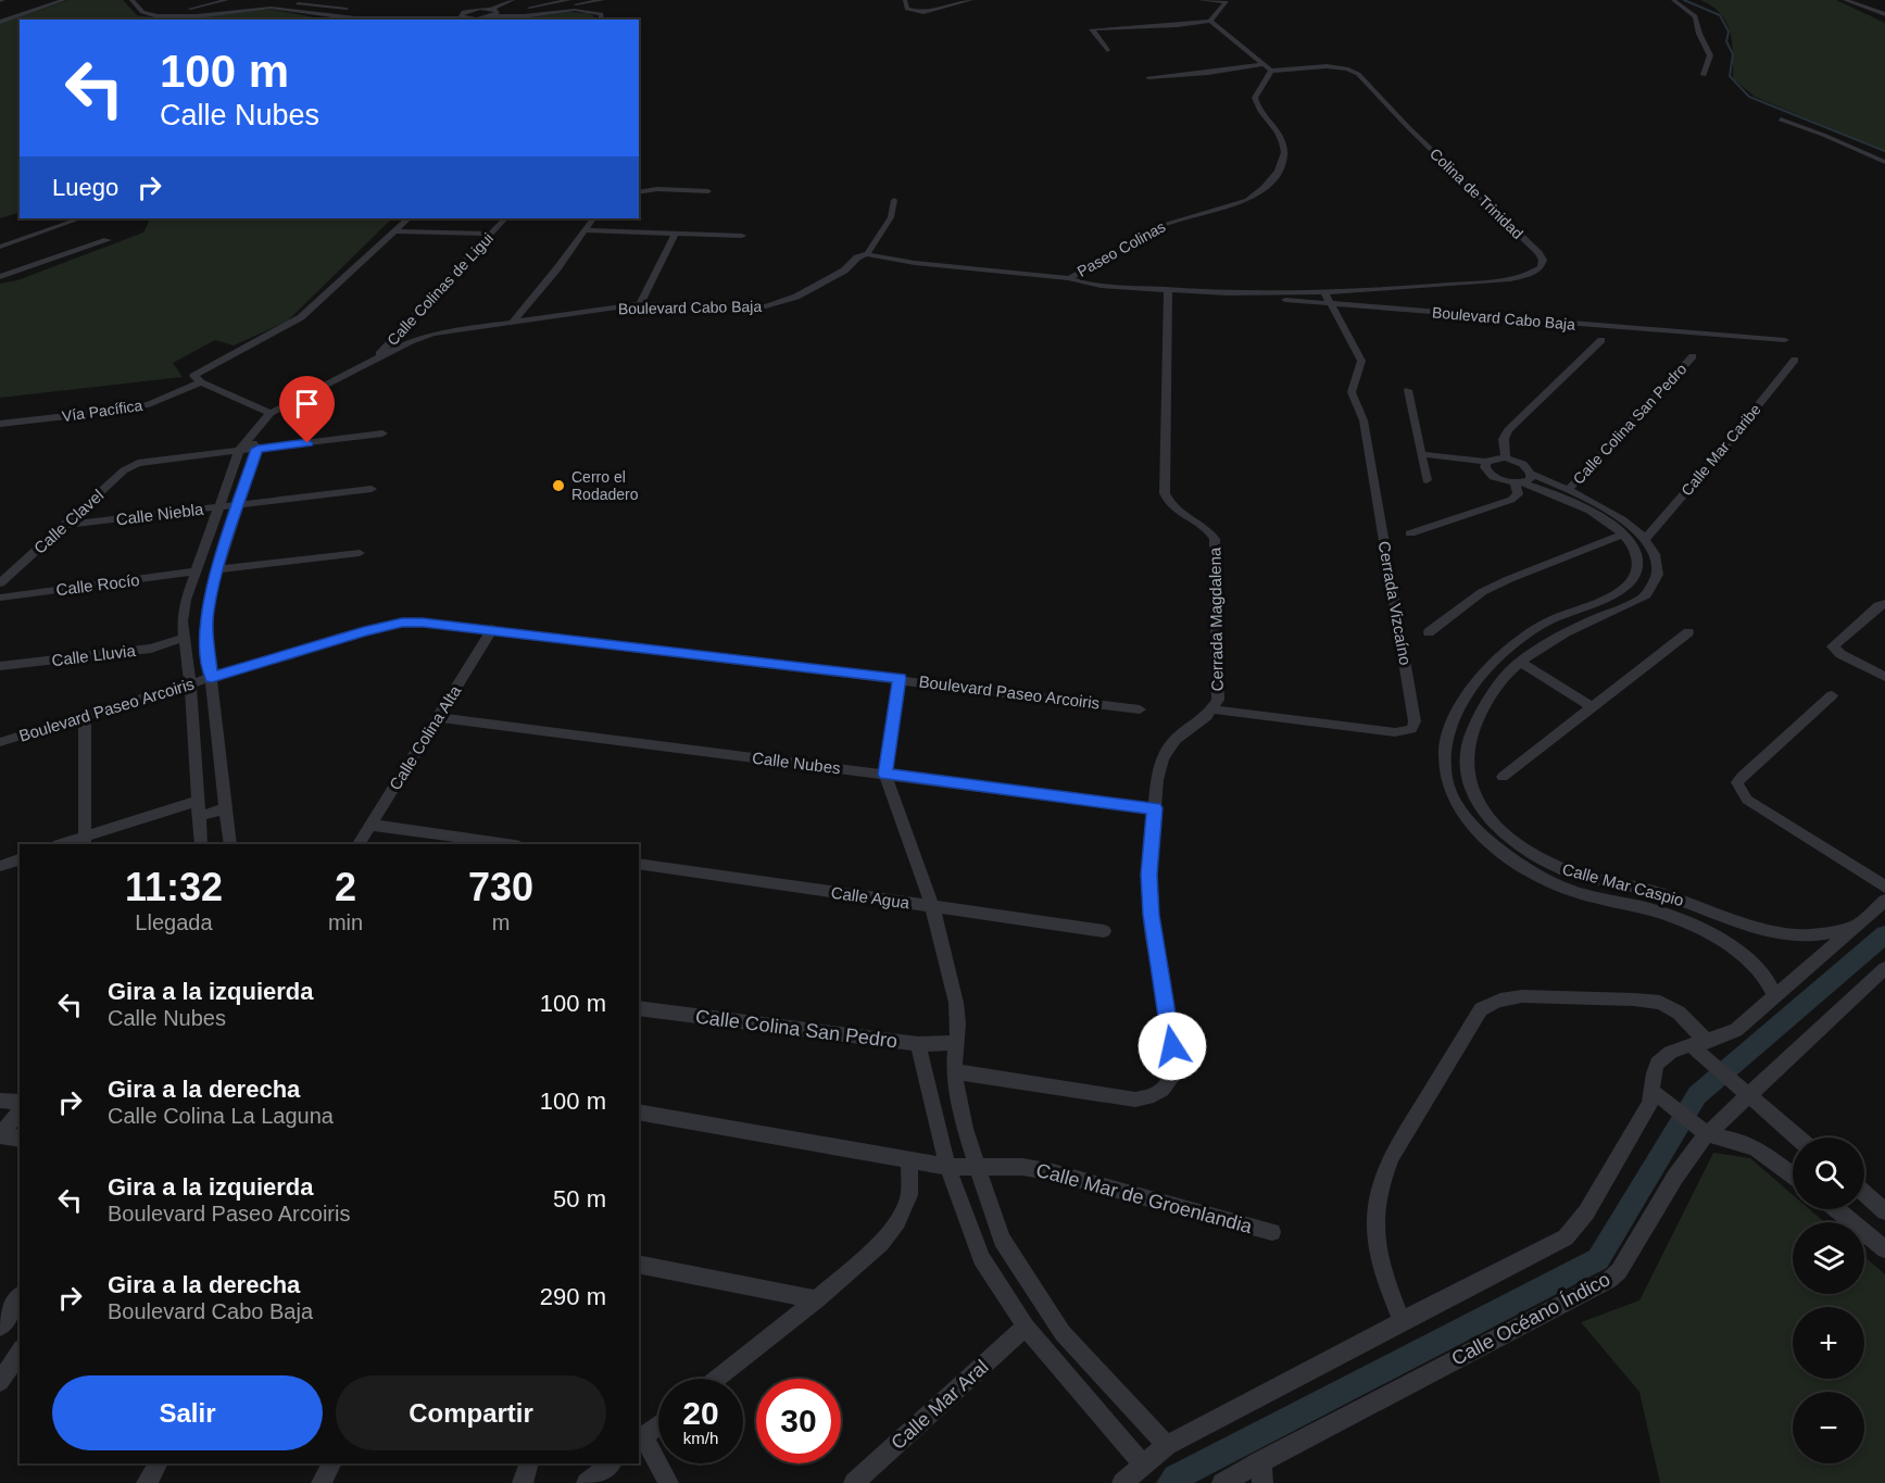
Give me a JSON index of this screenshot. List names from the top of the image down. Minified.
{"streets":{"street":["Colina de Trinidad","Paseo Colinas","Calle Colinas de Ligui","Boulevard Cabo Baja","Vía Pacífica","Calle Colina San Pedro","Calle Mar Caribe","Calle Niebla","Calle Clavel","Calle Rocío","Cerrada Vizcaíno","Cerrada Magdalena","Calle Lluvia","Boulevard Paseo Arcoiris","Calle Colina Alta","Calle Nubes","Calle Mar Caspio","Calle Agua","Calle Mar de Groenlandia","Calle Océano Índico","Calle Mar Aral"]},"crossings":[["Colina de Trinidad","Paseo Colinas"],["Colina de Trinidad","Boulevard Cabo Baja"],["Paseo Colinas","Boulevard Cabo Baja"],["Calle Colinas de Ligui","Boulevard Cabo Baja"],["Boulevard Cabo Baja","Calle Niebla"],["Boulevard Cabo Baja","Calle Clavel"],["Boulevard Cabo Baja","Calle Rocío"],["Boulevard Cabo Baja","Cerrada Vizcaíno"],["Boulevard Cabo Baja","Cerrada Magdalena"],["Boulevard Cabo Baja","Calle Lluvia"],["Boulevard Cabo Baja","Boulevard Paseo Arcoiris"],["Calle Colina San Pedro","Calle Mar Caspio"],["Calle Mar Caribe","Calle Mar Caspio"],["Calle Niebla","Calle Clavel"],["Cerrada Vizcaíno","Cerrada Magdalena"],["Cerrada Magdalena","Calle Nubes"],["Boulevard Paseo Arcoiris","Calle Colina Alta"],["Calle Colina Alta","Calle Nubes"]],"places":["Cerro el Rodadero"],"page":{"turn":["100 m","Calle Nubes"],"then":"Luego","eta":["11:32","Llegada","2","min","730","m"],"list":[{"name":"Gira a la izquierda","note":"Calle Nubes","value":"100 m"},{"name":"Gira a la derecha","note":"Calle Colina La Laguna","value":"100 m"},{"name":"Gira a la izquierda","note":"Boulevard Paseo Arcoiris","value":"50 m"},{"name":"Gira a la derecha","note":"Boulevard Cabo Baja","value":"290 m"}],"map_buttons":["+","−"],"buttons":["Salir","Compartir"],"speed":"20 km/h","limit":"30"}}
